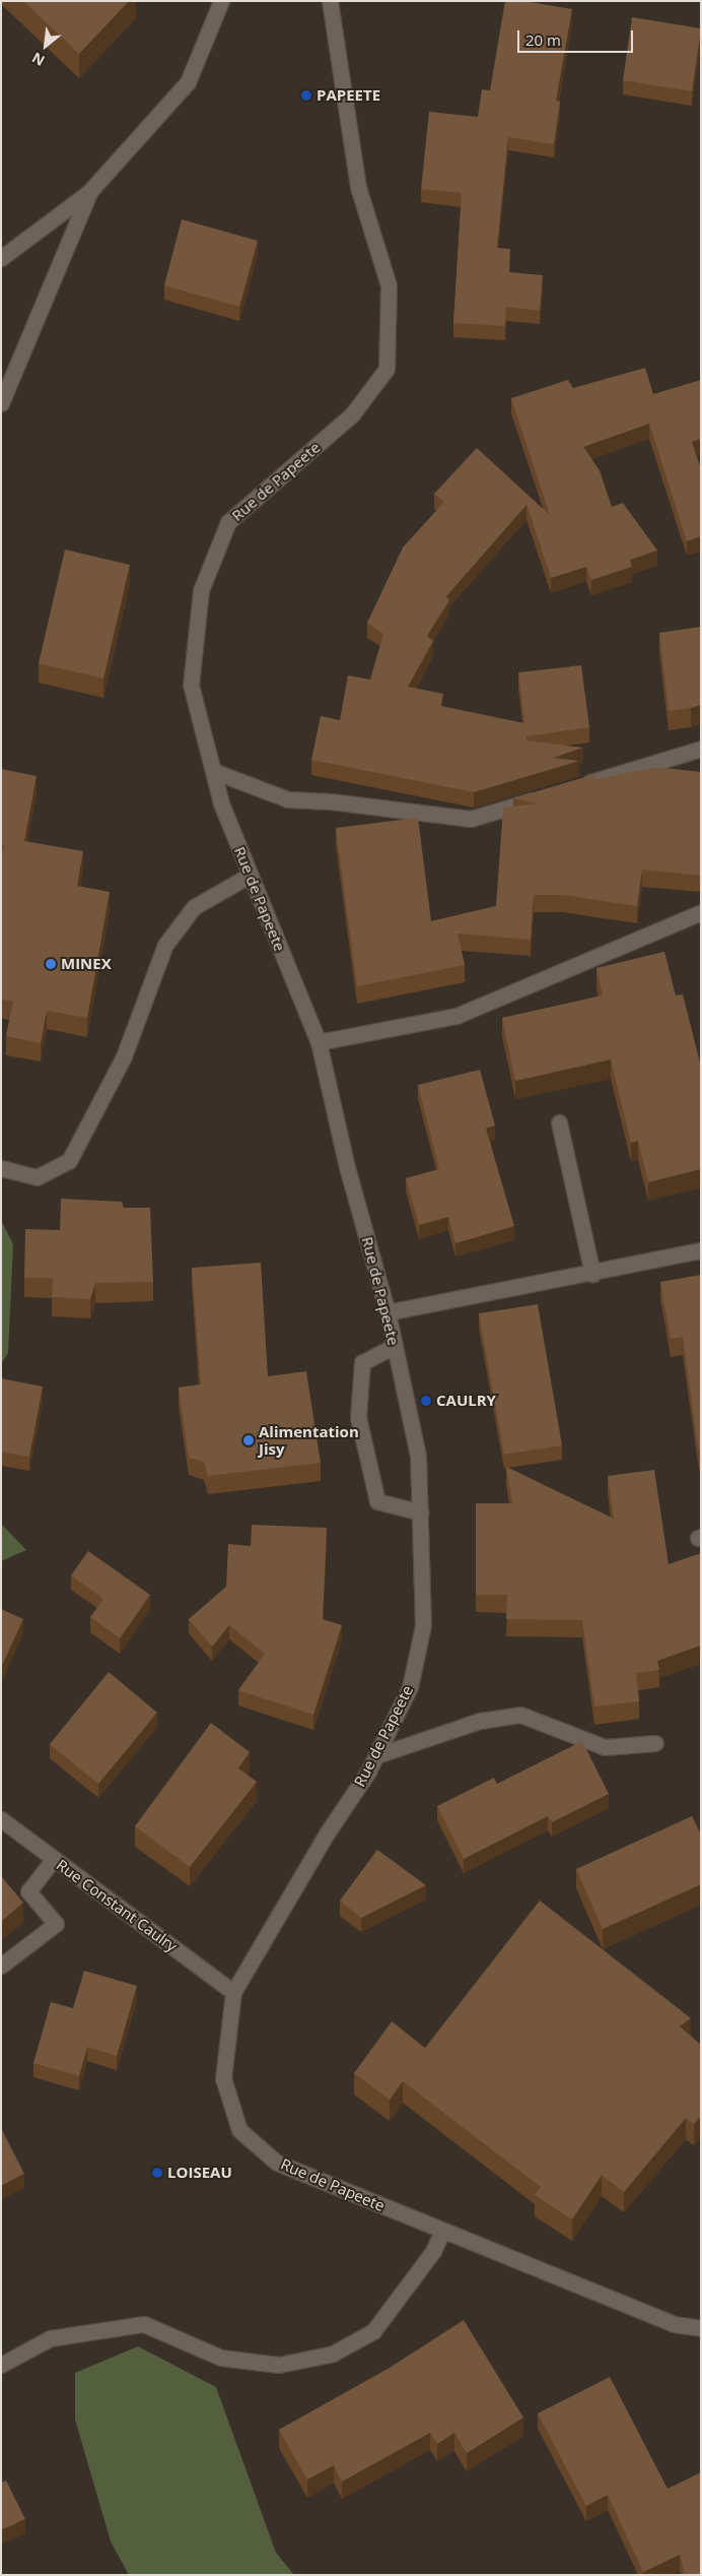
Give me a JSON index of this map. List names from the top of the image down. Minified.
{"streets":{"street":["Rue de Papeete","Rue Constant Caulry"]},"crossings":[["Rue de Papeete","Rue Constant Caulry"]],"places":["PAPEETE","MINEX","CAULRY","Alimentation Jisy","LOISEAU"],"scale_bar":"20 m","north":"bottom left"}
